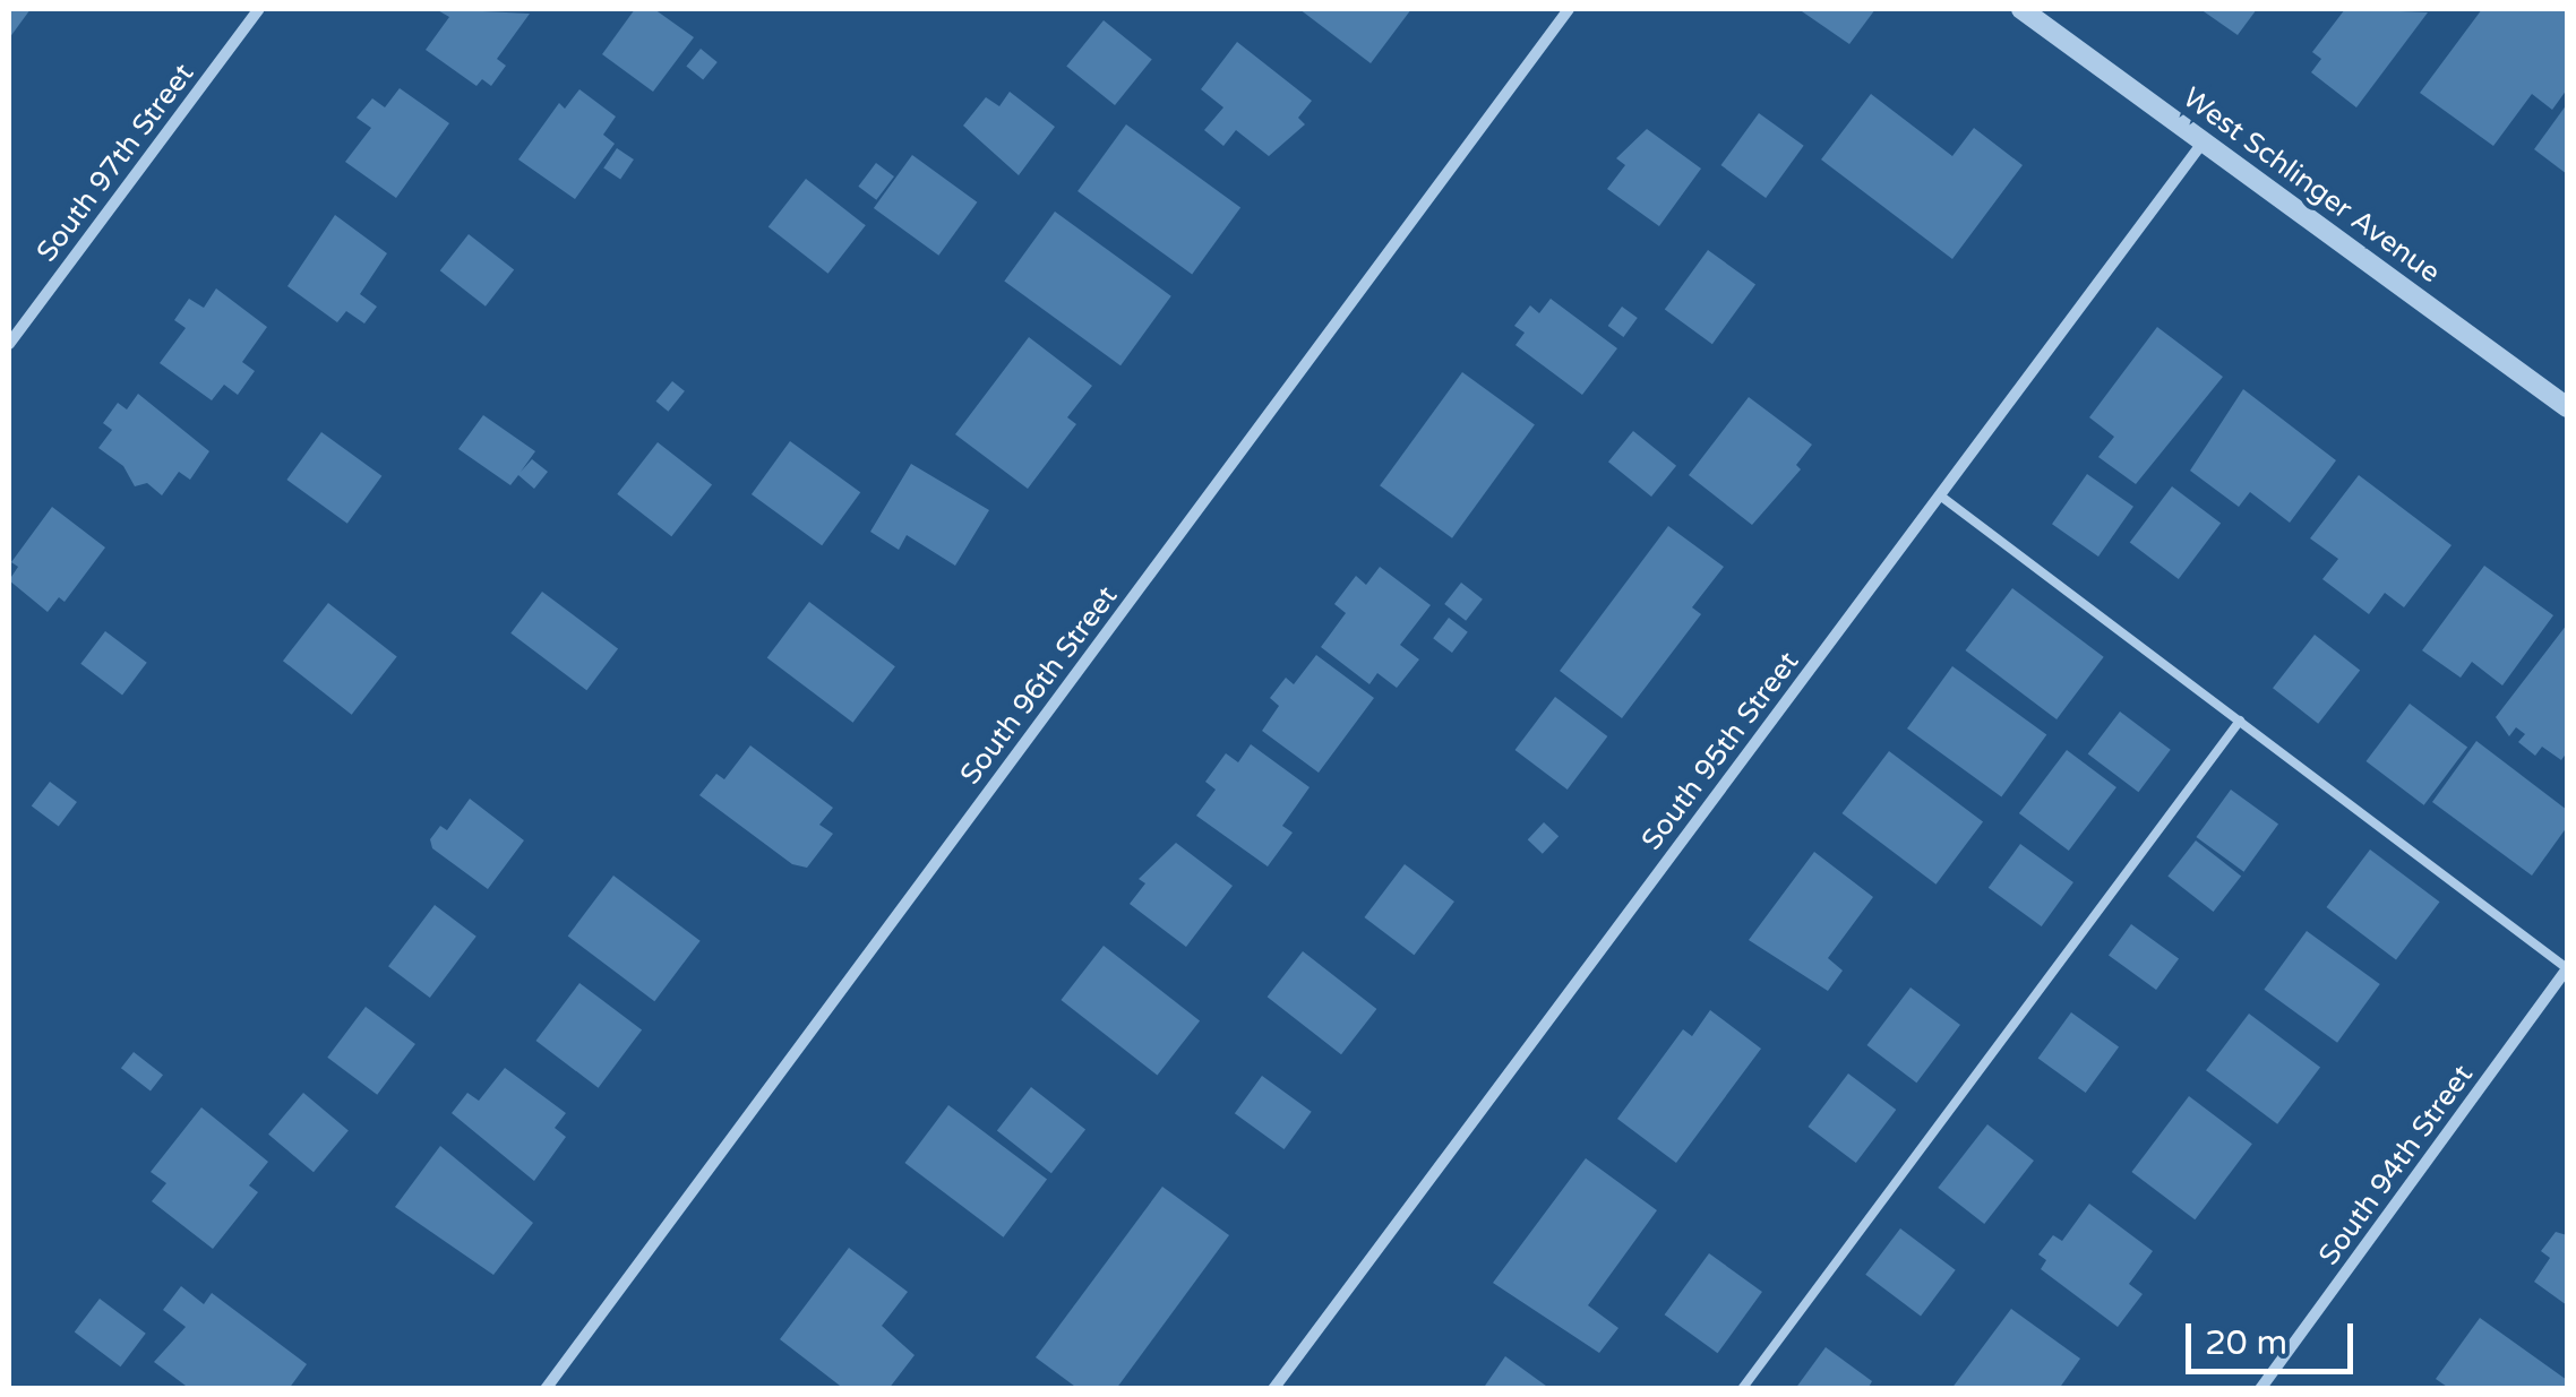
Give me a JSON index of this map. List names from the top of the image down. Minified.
{"streets":{"street":["South 97th Street","West Schlinger Avenue","South 96th Street","South 95th Street","South 94th Street"]},"crossings":[["West Schlinger Avenue","South 95th Street"]],"scale_bar":"20 m"}
